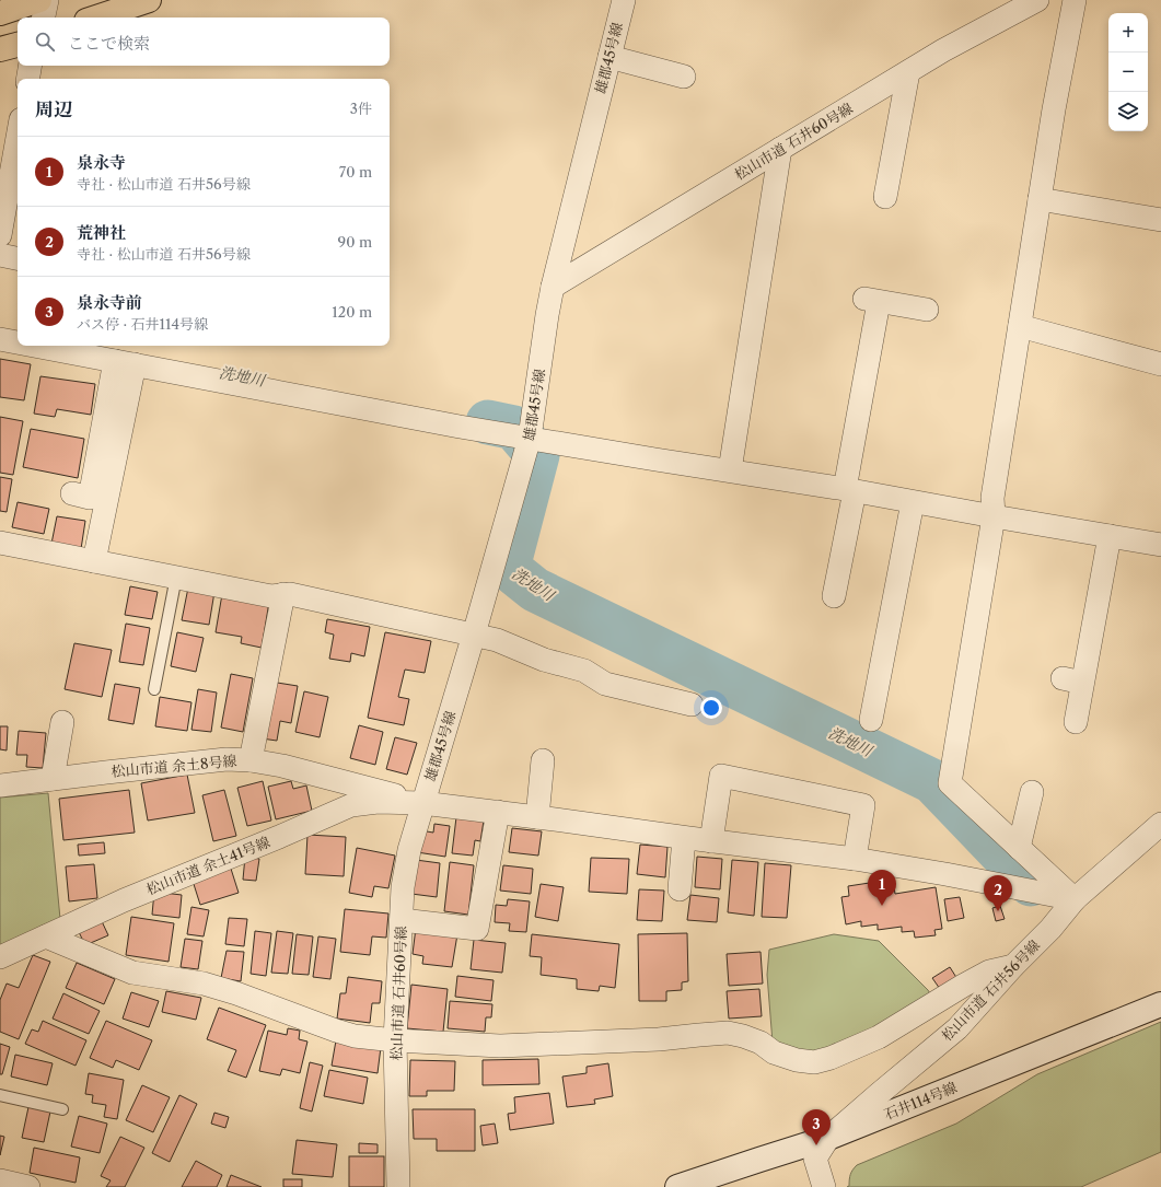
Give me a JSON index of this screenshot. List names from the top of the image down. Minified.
{"streets":{"street":["雄郡45号線","松山市道 石井60号線","松山市道 余土8号線","松山市道 余土41号線","松山市道 石井56号線","石井114号線"]},"crossings":[["雄郡45号線","松山市道 石井60号線"],["雄郡45号線","松山市道 余土8号線"],["雄郡45号線","松山市道 余土41号線"],["松山市道 石井60号線","松山市道 余土8号線"],["松山市道 石井60号線","松山市道 余土41号線"],["松山市道 余土8号線","松山市道 余土41号線"],["松山市道 石井56号線","石井114号線"]],"water":["洗地川"],"page":{"map_buttons":["+","−"],"search":"ここで検索","heading":["周辺","3件"],"list":[{"mark":"1","name":"泉永寺","note":"寺社 · 松山市道 石井56号線","value":"70 m"},{"mark":"2","name":"荒神社","note":"寺社 · 松山市道 石井56号線","value":"90 m"},{"mark":"3","name":"泉永寺前","note":"バス停 · 石井114号線","value":"120 m"}],"pins":["1","2","3"]}}
